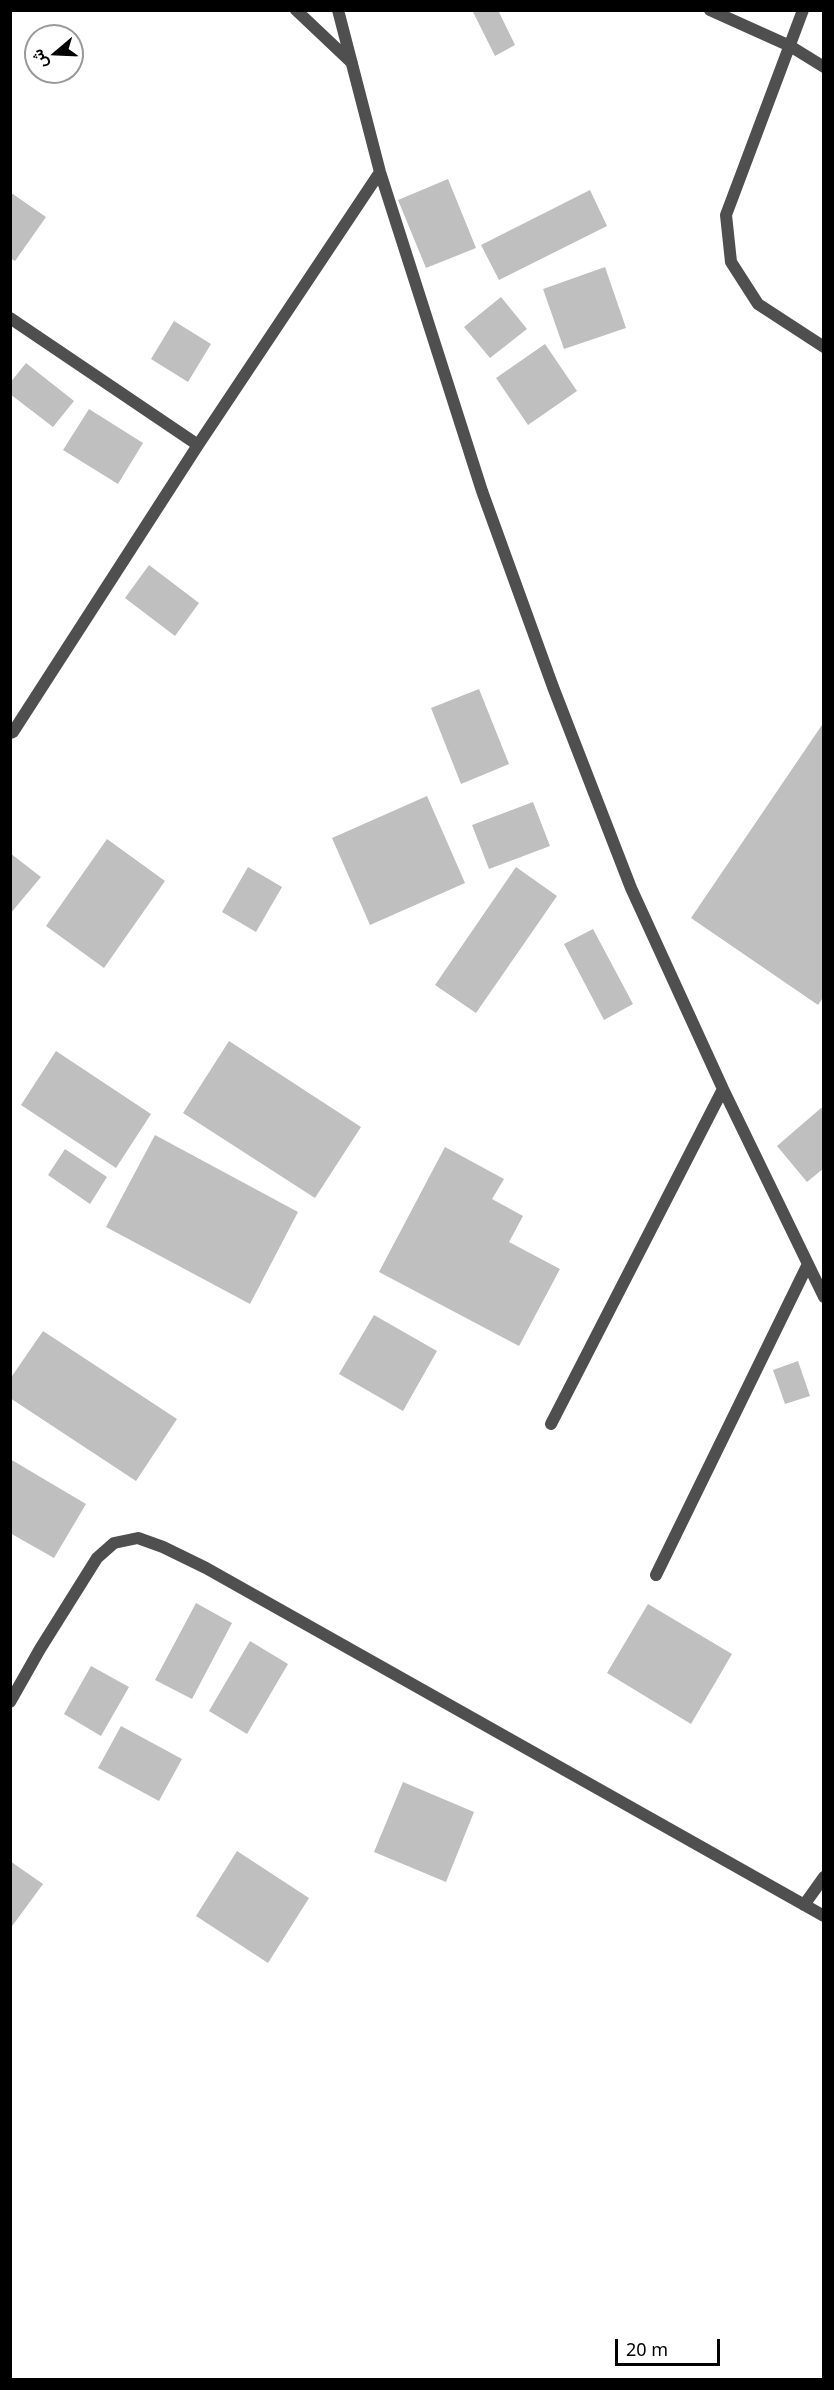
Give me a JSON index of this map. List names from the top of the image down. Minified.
{"scale_bar":"20 m","north":"left"}
